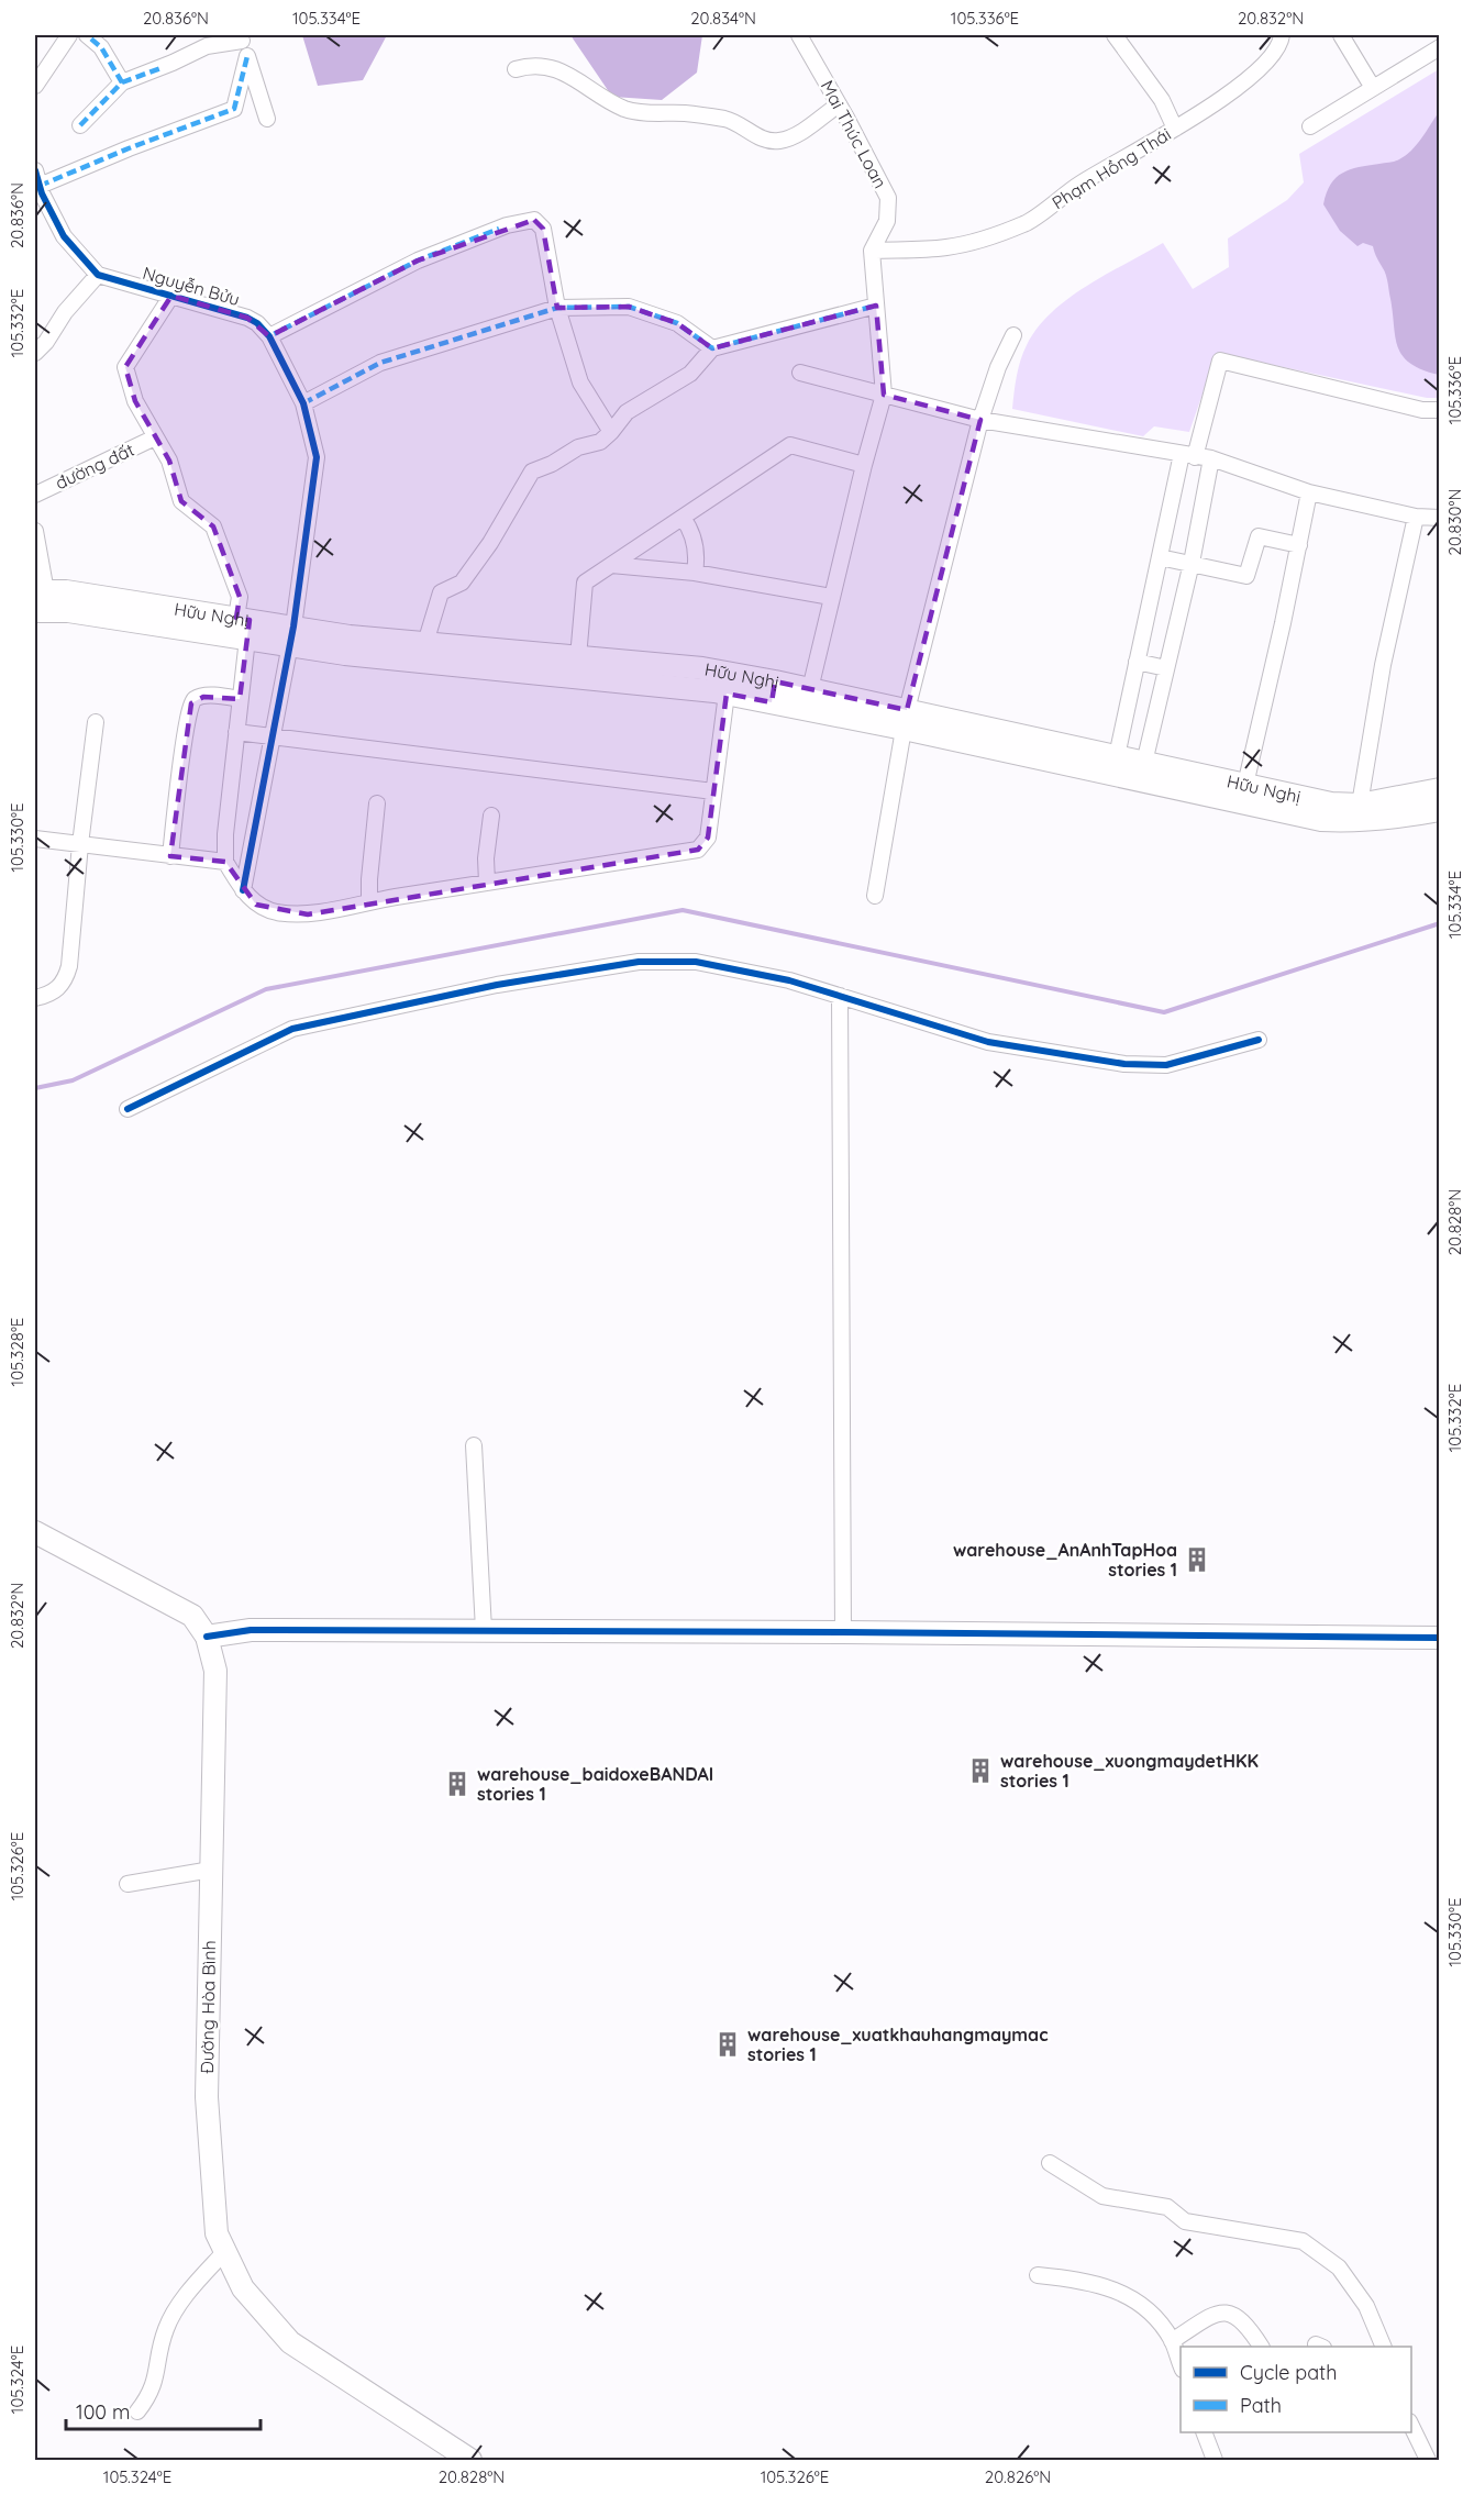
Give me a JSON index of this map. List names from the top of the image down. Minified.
{"streets":{"main road":["Hữu Nghị","Đường Hòa Bình"],"street":["Mai Thúc Loan","Phạm Hồng Thái","Nguyễn Bửu","đường đất"]},"crossings":[["Mai Thúc Loan","Phạm Hồng Thái"],["Nguyễn Bửu","Hữu Nghị"]],"places":{"building":["warehouse_AnAnhTapHoa stories 1","warehouse_xuongmaydetHKK stories 1","warehouse_baidoxeBANDAI stories 1","warehouse_xuatkhauhangmaymac stories 1"]},"legend":["Cycle path","Path"],"scale_bar":"100 m","coordinates":["20.836°N","105.334°E","20.834°N","105.336°E","20.832°N","105.332°E","20.830°N","105.330°E","20.828°N","105.328°E","105.326°E","105.324°E","20.826°N"]}
